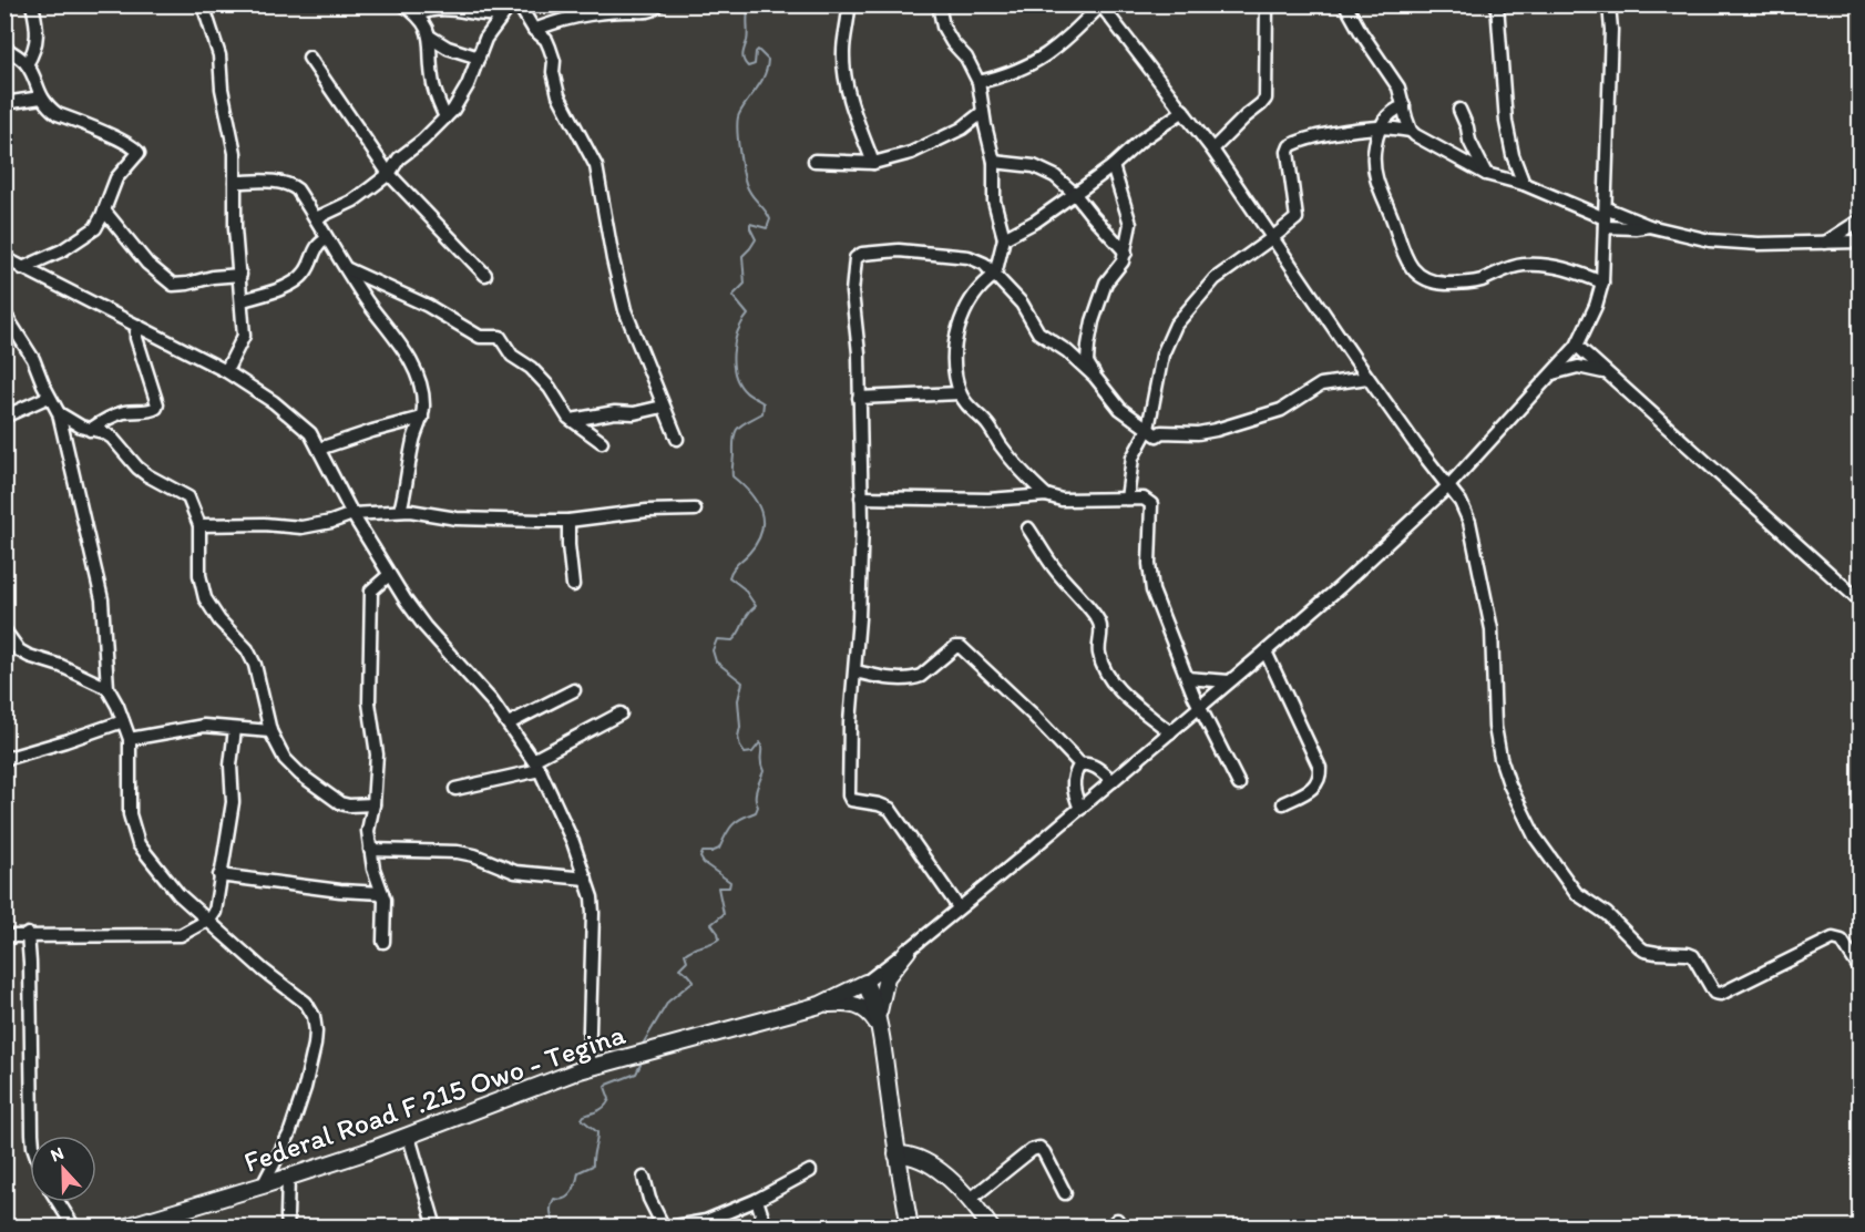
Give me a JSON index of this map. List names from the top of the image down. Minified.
{"streets":{"main road":["Federal Road F.215 Owo - Tegina"]},"north":"top"}
